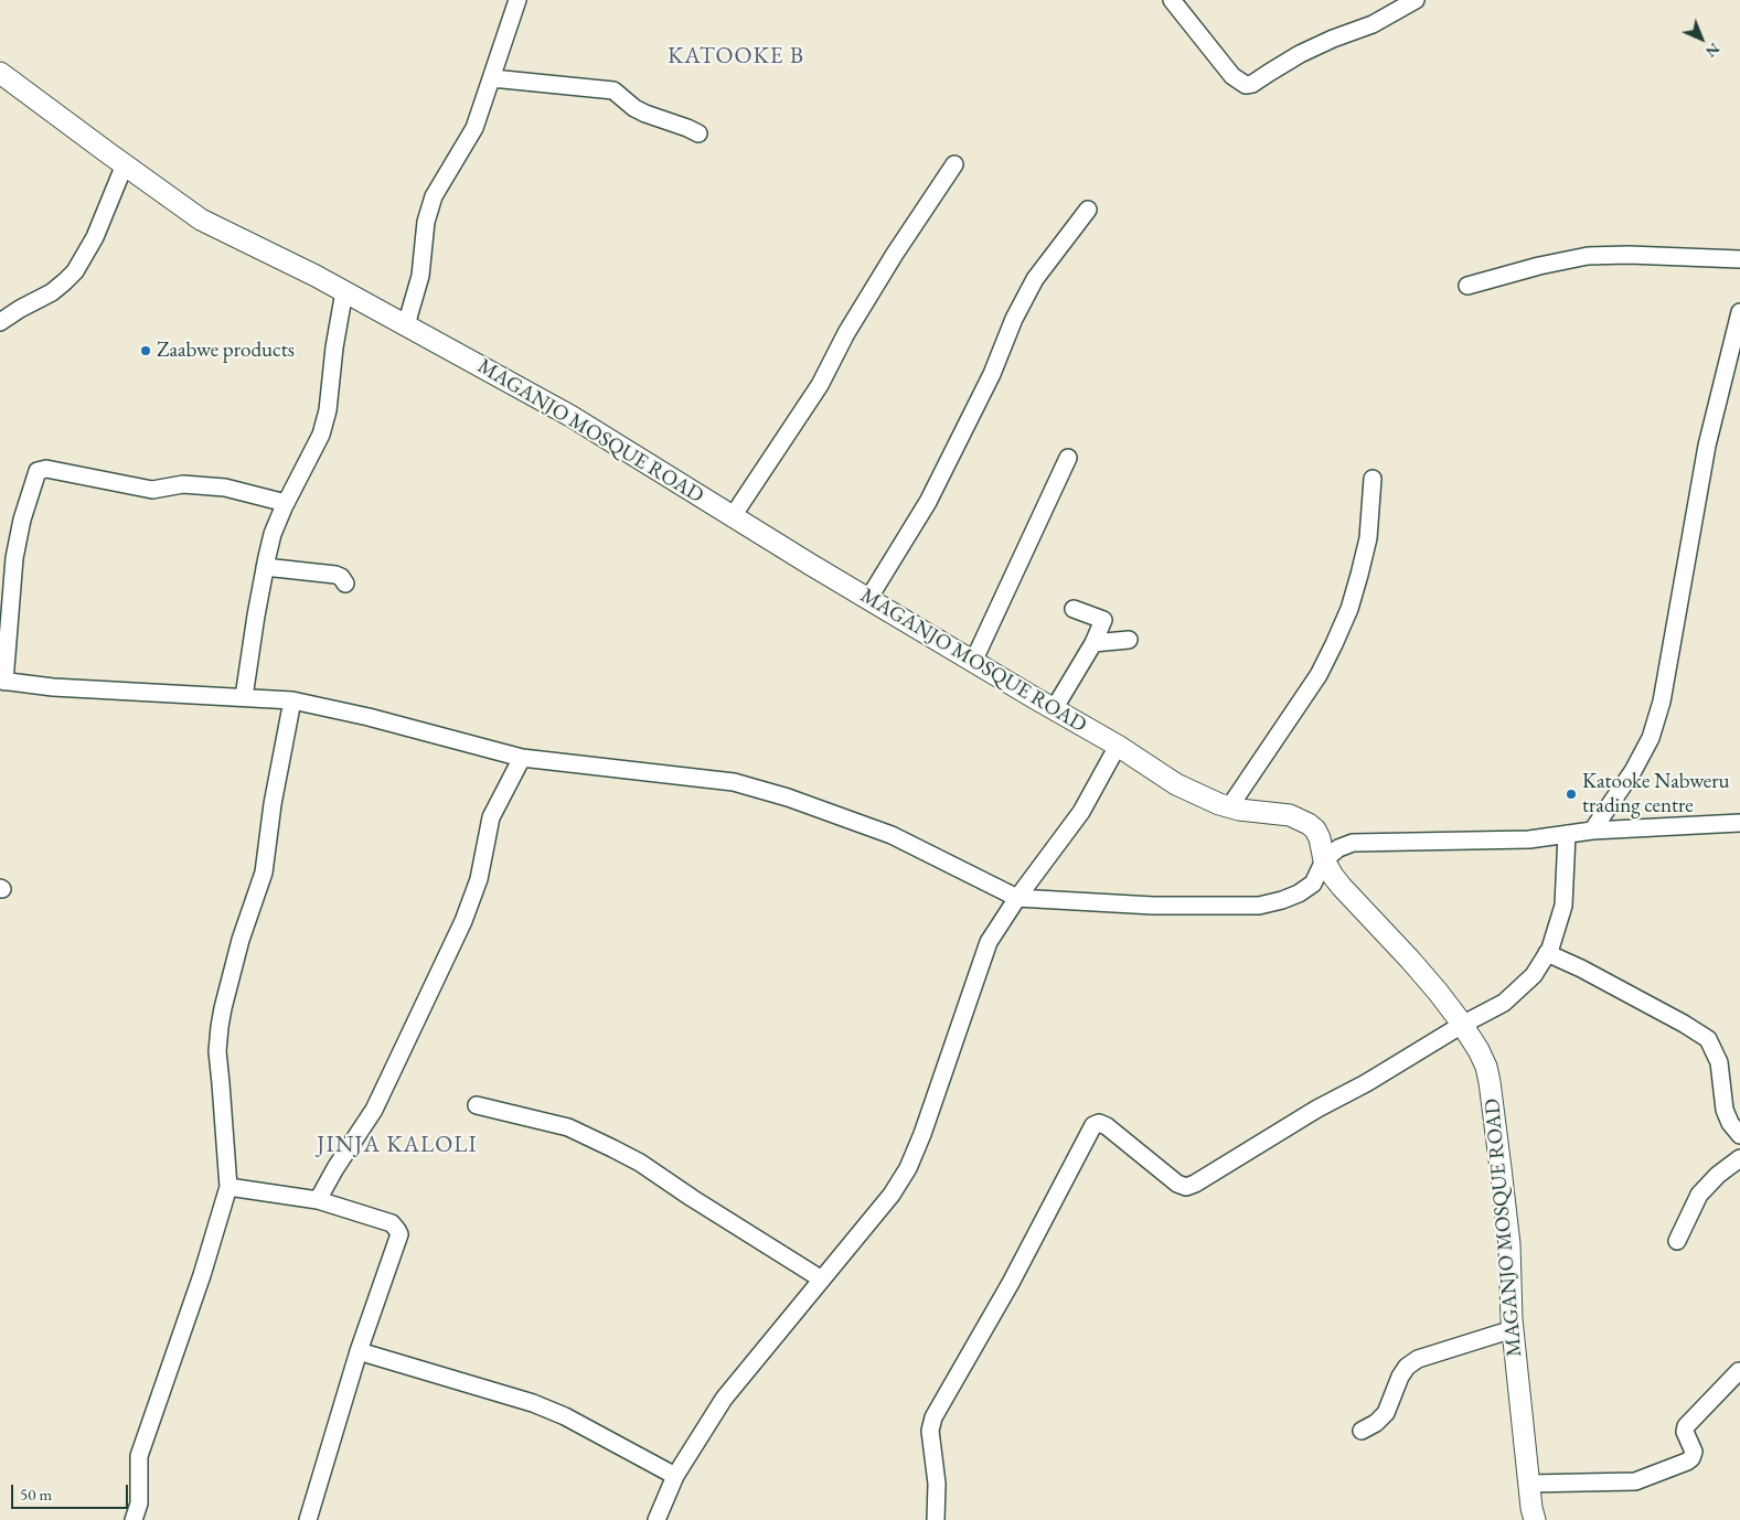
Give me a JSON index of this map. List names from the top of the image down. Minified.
{"streets":{"street":["MAGANJO MOSQUE ROAD"]},"districts":["KATOOKE B","JINJA KALOLI"],"places":["Zaabwe products","Katooke Nabweru trading centre"],"scale_bar":"50 m","north":"bottom right"}
